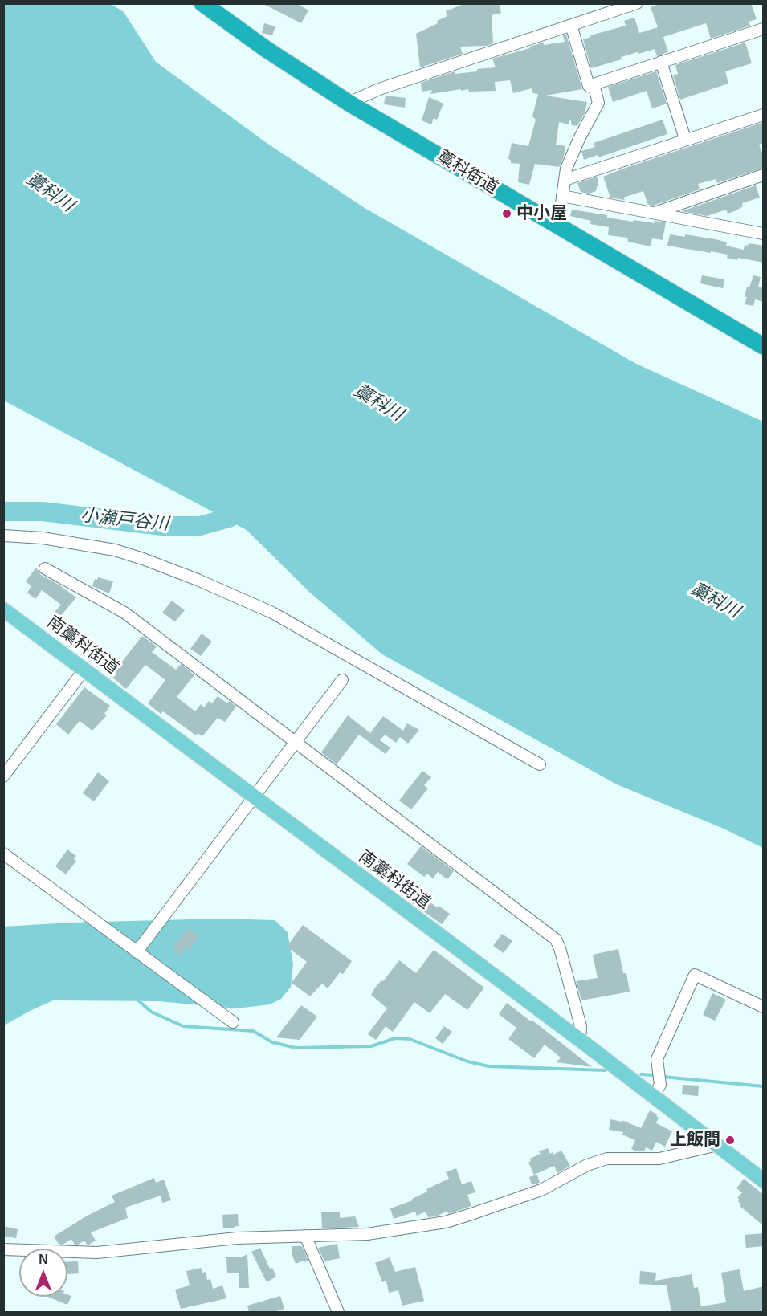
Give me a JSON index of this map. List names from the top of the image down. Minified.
{"streets":{"highway":["藁科街道"],"main road":["南藁科街道"]},"water":["藁科川","小瀬戸谷川"],"places":["中小屋","上飯間"],"north":"top"}
